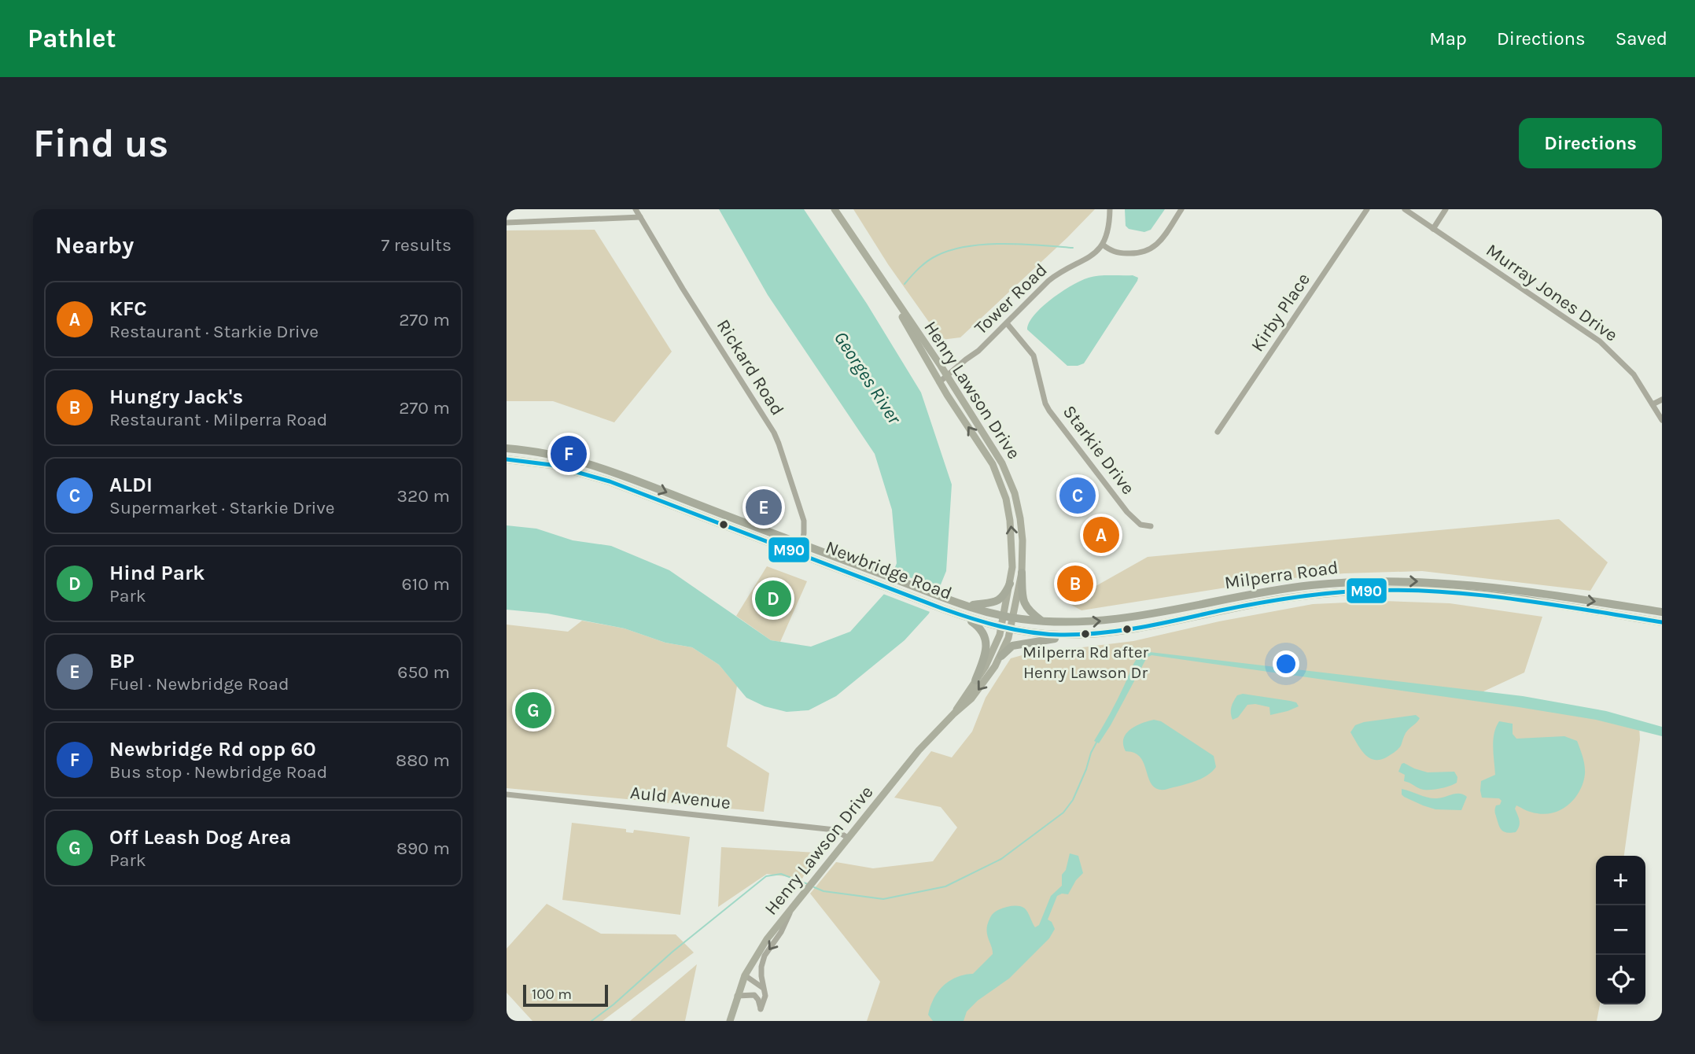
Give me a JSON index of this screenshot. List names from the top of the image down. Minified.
{"streets":{"highway":["Newbridge Road","Milperra Road"],"main road":["Henry Lawson Drive"],"street":["Murray Jones Drive","Tower Road","Kirby Place","Rickard Road","Starkie Drive","Auld Avenue"]},"crossings":[["Tower Road","Henry Lawson Drive"],["Tower Road","Starkie Drive"],["Rickard Road","Newbridge Road"],["Henry Lawson Drive","Newbridge Road"],["Henry Lawson Drive","Milperra Road"],["Henry Lawson Drive","Auld Avenue"],["Newbridge Road","Milperra Road"]],"water":["Georges River"],"places":["Milperra Rd after Henry Lawson Dr"],"lines":["transit line M90"],"scale_bar":"100 m","page":{"header":"Pathlet","nav":["Map","Directions","Saved"],"buttons":"Directions","title":"Find us","heading":["Nearby","7 results"],"list":[{"mark":"A","name":"KFC","note":"Restaurant · Starkie Drive","value":"270 m"},{"mark":"B","name":"Hungry Jack's","note":"Restaurant · Milperra Road","value":"270 m"},{"mark":"C","name":"ALDI","note":"Supermarket · Starkie Drive","value":"320 m"},{"mark":"D","name":"Hind Park","note":"Park","value":"610 m"},{"mark":"E","name":"BP","note":"Fuel · Newbridge Road","value":"650 m"},{"mark":"F","name":"Newbridge Rd opp 60","note":"Bus stop · Newbridge Road","value":"880 m"},{"mark":"G","name":"Off Leash Dog Area","note":"Park","value":"890 m"}],"pins":["F","C","E","A","B","D","G"],"map_buttons":["+","−"],"scale":"100 m"}}
